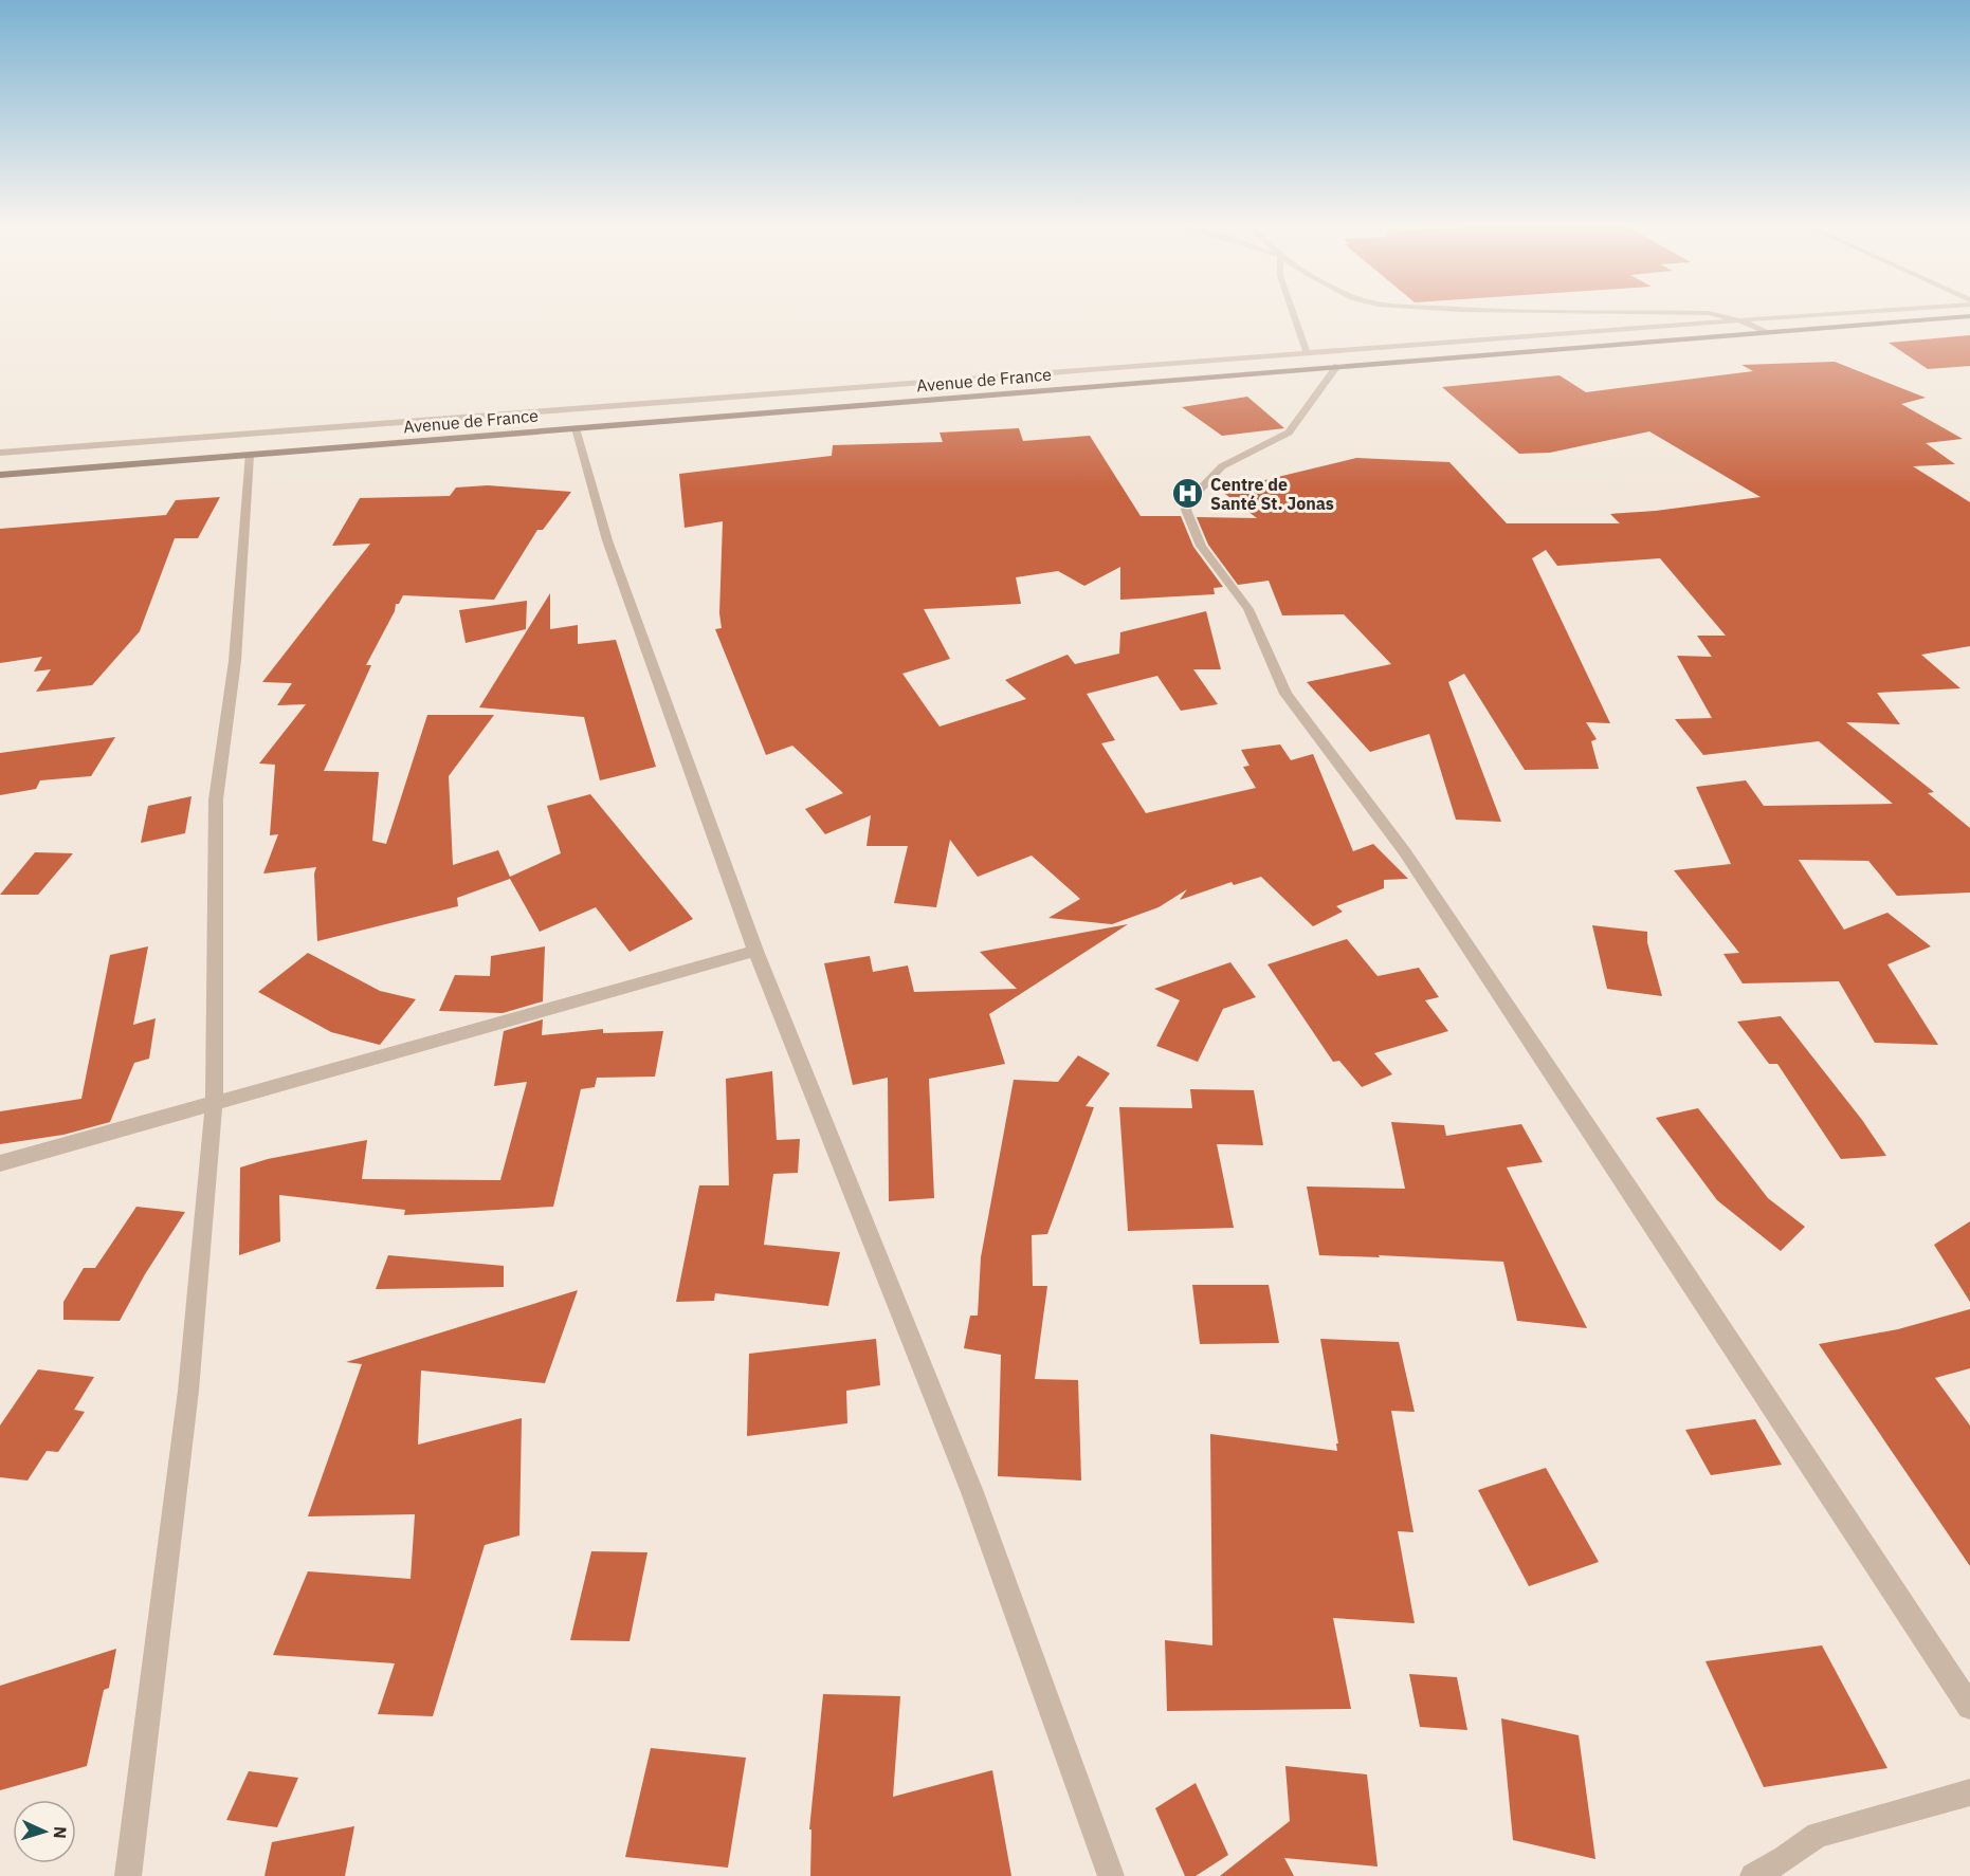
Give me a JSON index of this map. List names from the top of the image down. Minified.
{"streets":{"main road":["Avenue de France"]},"places":{"hospital":["Centre de Santé St. Jonas"]},"north":"right"}
